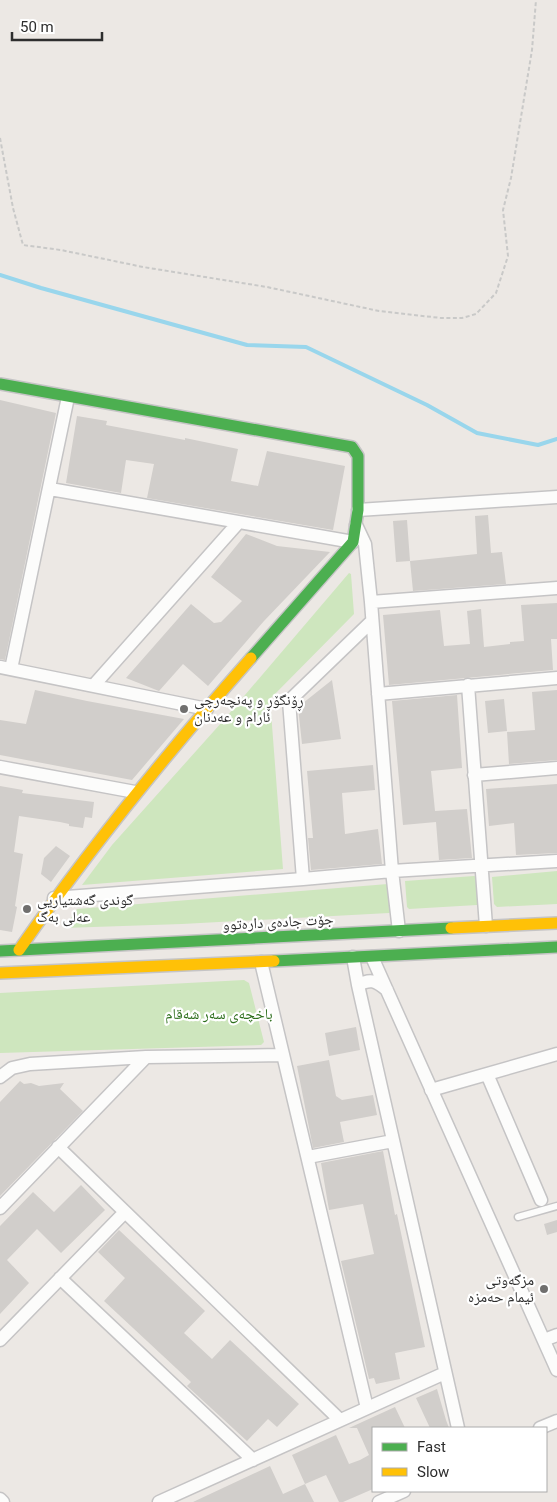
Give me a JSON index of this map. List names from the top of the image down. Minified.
{"streets":{"main road":["جۆت جادەی دارەتوو"]},"parks":["باخچەی سەر شەقام"],"places":["ڕۆنگۆڕ و پەنچەرچی ئارام و عەدنان","گوندی گەشتیاریی عەلی بەگ","مزگەوتی ئیمام حەمزە"],"legend":["Fast","Slow"],"scale_bar":"50 m"}
